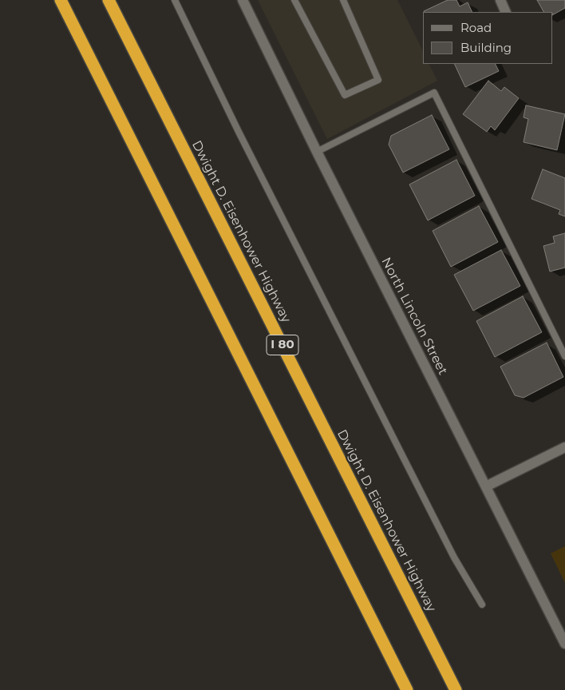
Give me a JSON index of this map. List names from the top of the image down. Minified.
{"streets":{"highway":["Dwight D. Eisenhower Highway","I 80"],"street":["North Lincoln Street"]},"legend":["Road","Building"]}
